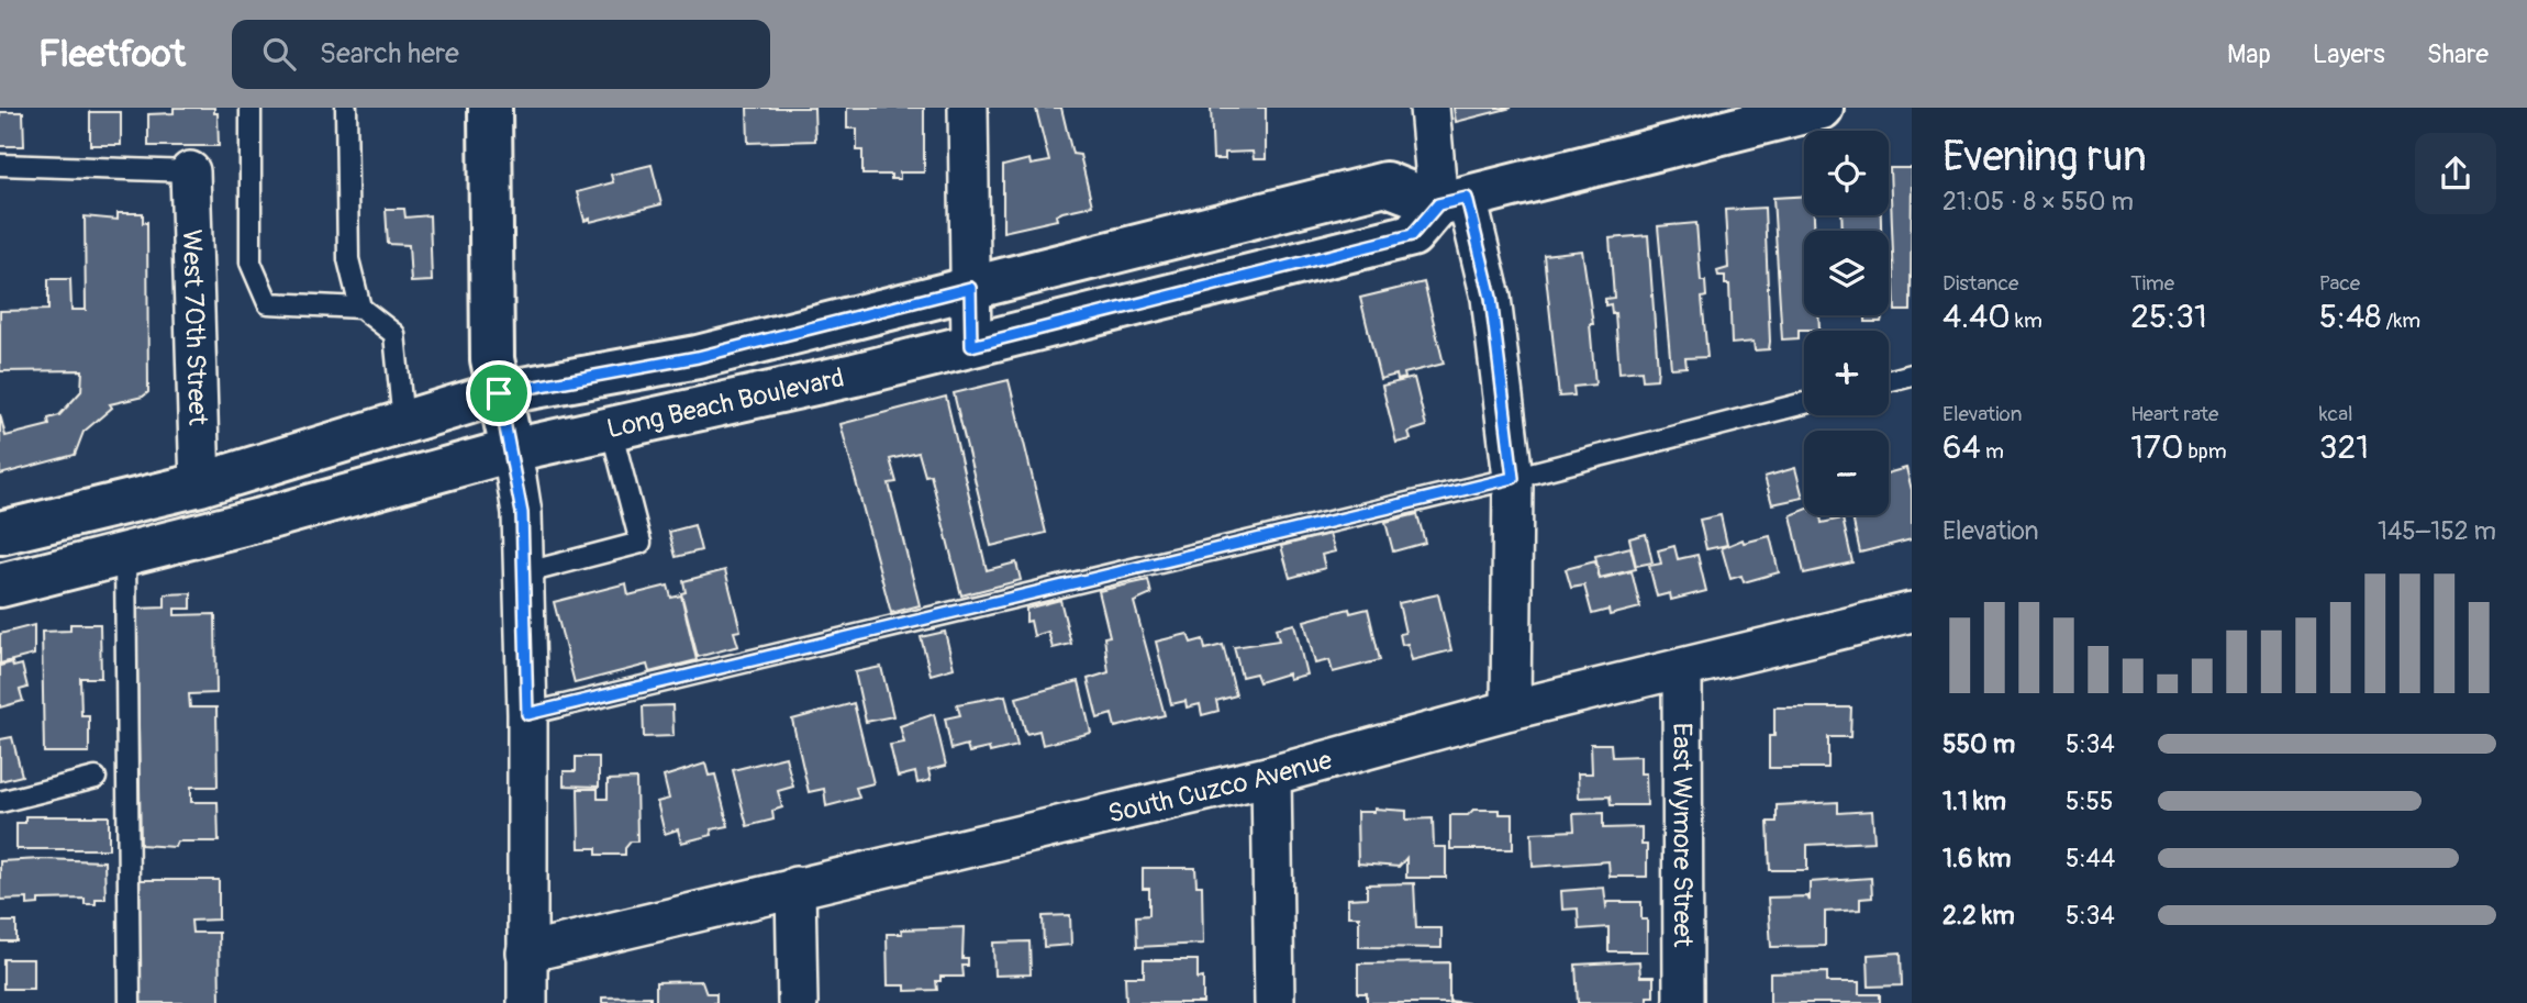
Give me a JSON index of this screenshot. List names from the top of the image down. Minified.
{"streets":{"main road":["Long Beach Boulevard"],"street":["West 70th Street","South Cuzco Avenue","East Wymore Street"]},"crossings":[["West 70th Street","Long Beach Boulevard"],["South Cuzco Avenue","East Wymore Street"]],"page":{"header":"Fleetfoot","search":"Search here","nav":["Map","Layers","Share"],"heading":["Evening run","21:05 · 8 × 550 m"],"map_buttons":["+","−"],"stats":[["Distance","4.40 km"],["Time","25:31"],["Pace","5:48 /km"],["Elevation","64 m"],["Heart rate","170 bpm"],["kcal","321"]],"chart":["Elevation","145–152 m"],"list":[{"name":"550 m","note":"5:34"},{"name":"1.1 km","note":"5:55"},{"name":"1.6 km","note":"5:44"},{"name":"2.2 km","note":"5:34"}]}}
